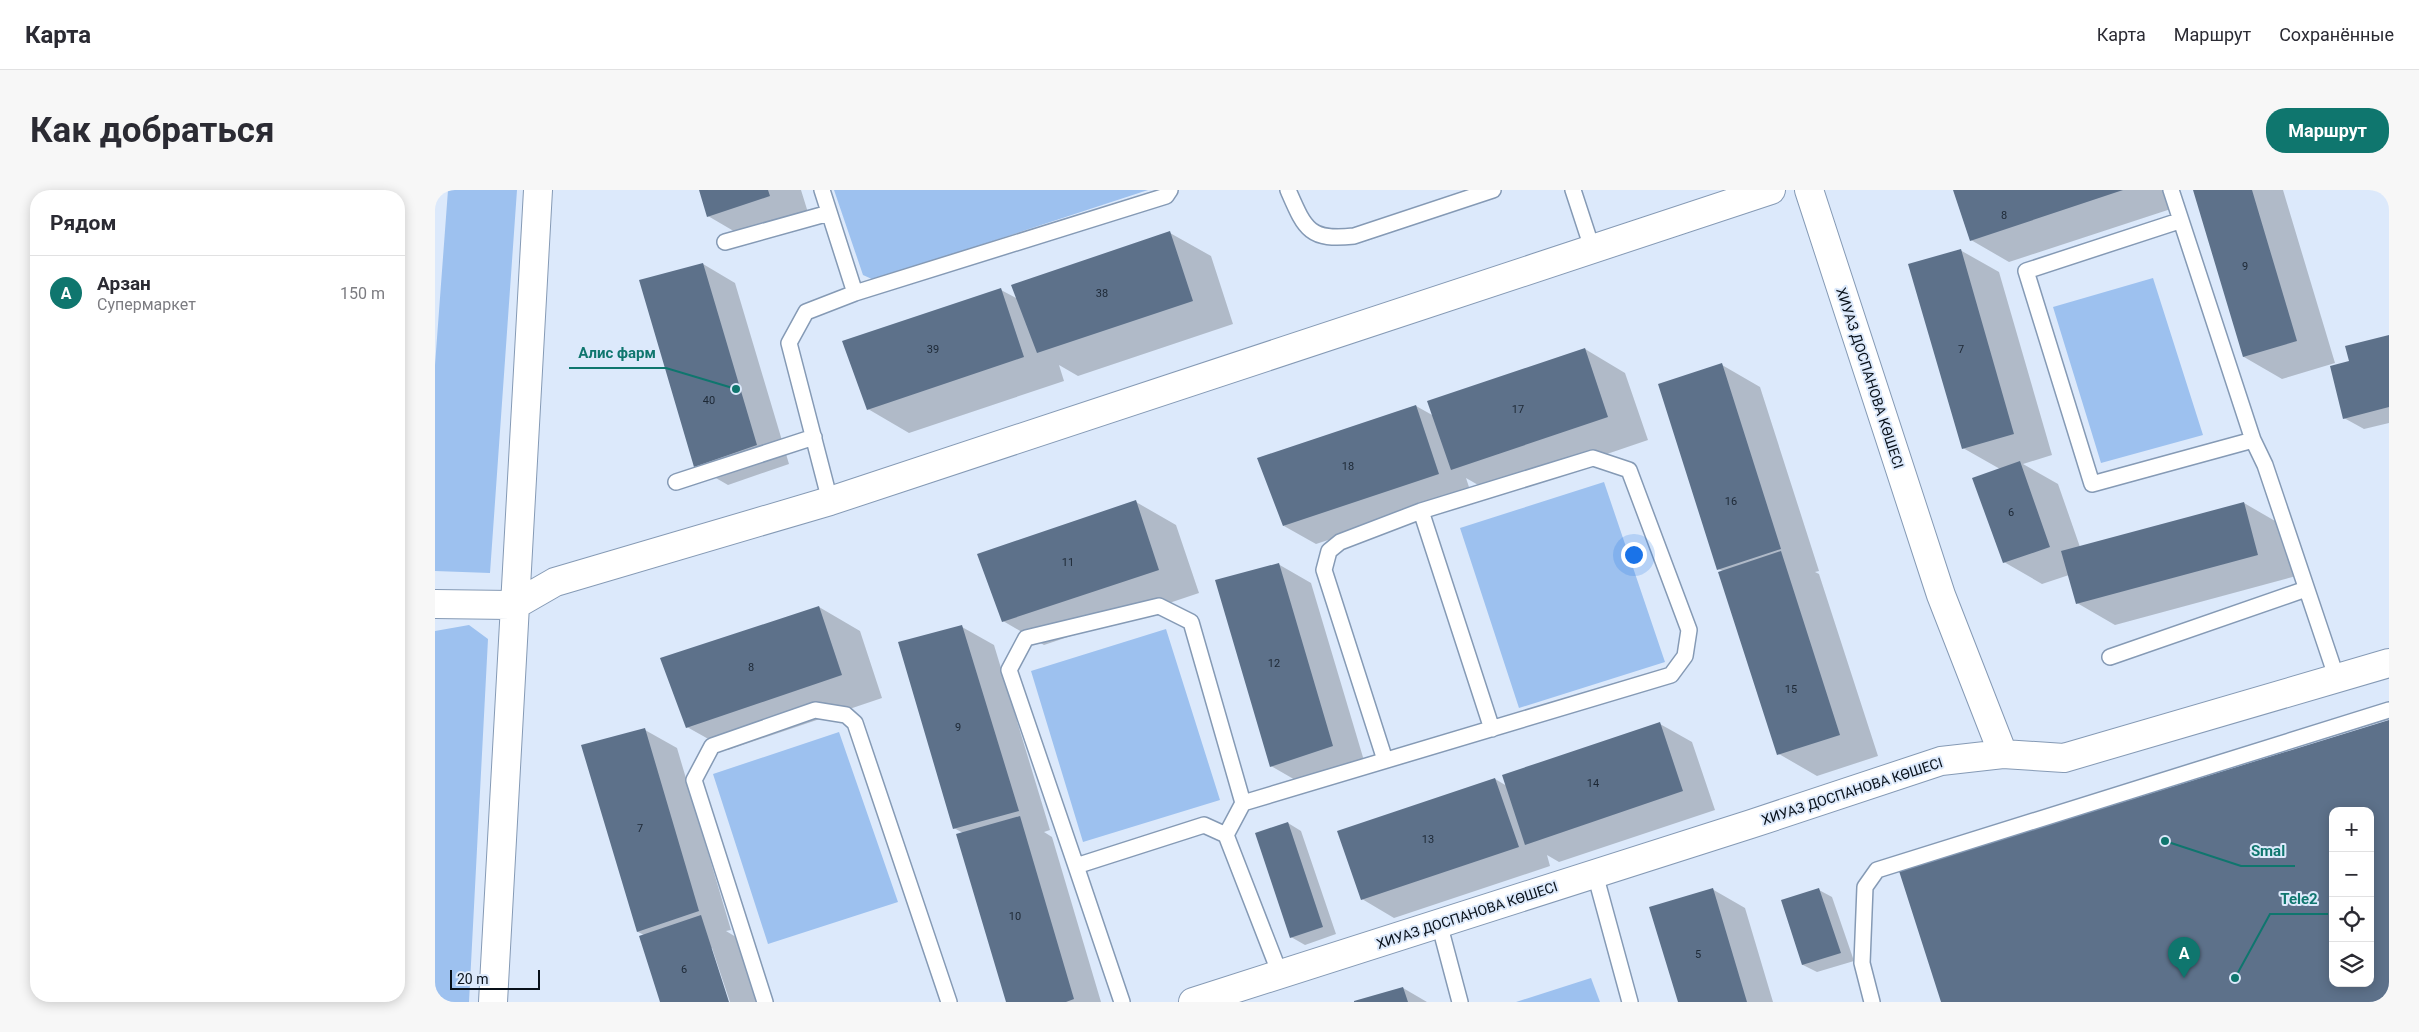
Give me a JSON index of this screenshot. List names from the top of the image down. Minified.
{"streets":{"street":["ХИУАЗ ДОСПАНОВА КӨШЕСІ"]},"places":["Алис фарм","Smal","Tele2"],"house_numbers":["8","9","38","39","7","40","17","18","16","6","11","12","8","15","9","14","7","13","10","5","6"],"scale_bar":"20 m","page":{"header":"Карта","nav":["Карта","Маршрут","Сохранённые"],"buttons":"Маршрут","title":"Как добраться","heading":"Рядом","list":[{"mark":"A","name":"Арзан","note":"Супермаркет","value":"150 m"}],"map_buttons":["+","−"],"pins":"A","scale":"20 m"}}
